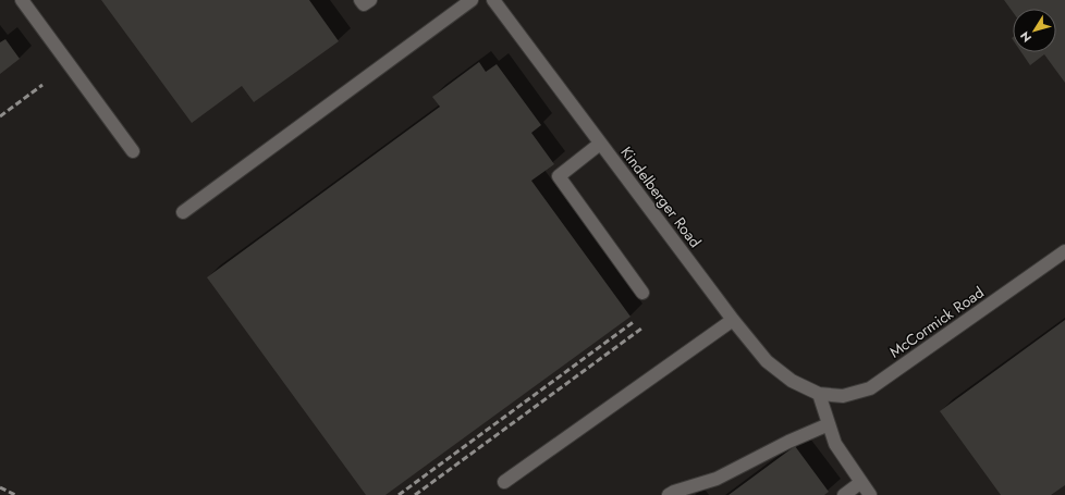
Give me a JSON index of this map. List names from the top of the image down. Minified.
{"streets":{"street":["Kindelberger Road","McCormick Road"]},"crossings":[["Kindelberger Road","McCormick Road"]],"north":"bottom left"}
